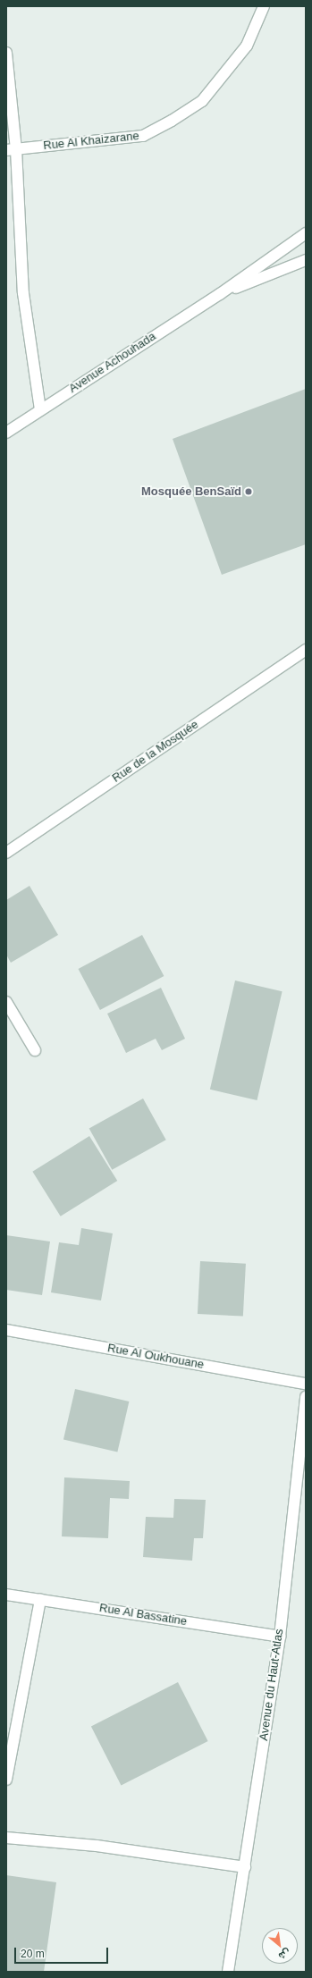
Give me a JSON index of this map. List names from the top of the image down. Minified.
{"streets":{"street":["Rue Al Khaizarane","Avenue Achouhada","Rue de la Mosquée","Rue Al Oukhouane","Rue Al Bassatine","Avenue du Haut-Atlas"]},"crossings":[["Rue Al Bassatine","Avenue du Haut-Atlas"]],"places":["Mosquée BenSaïd"],"scale_bar":"20 m","north":"bottom right"}
